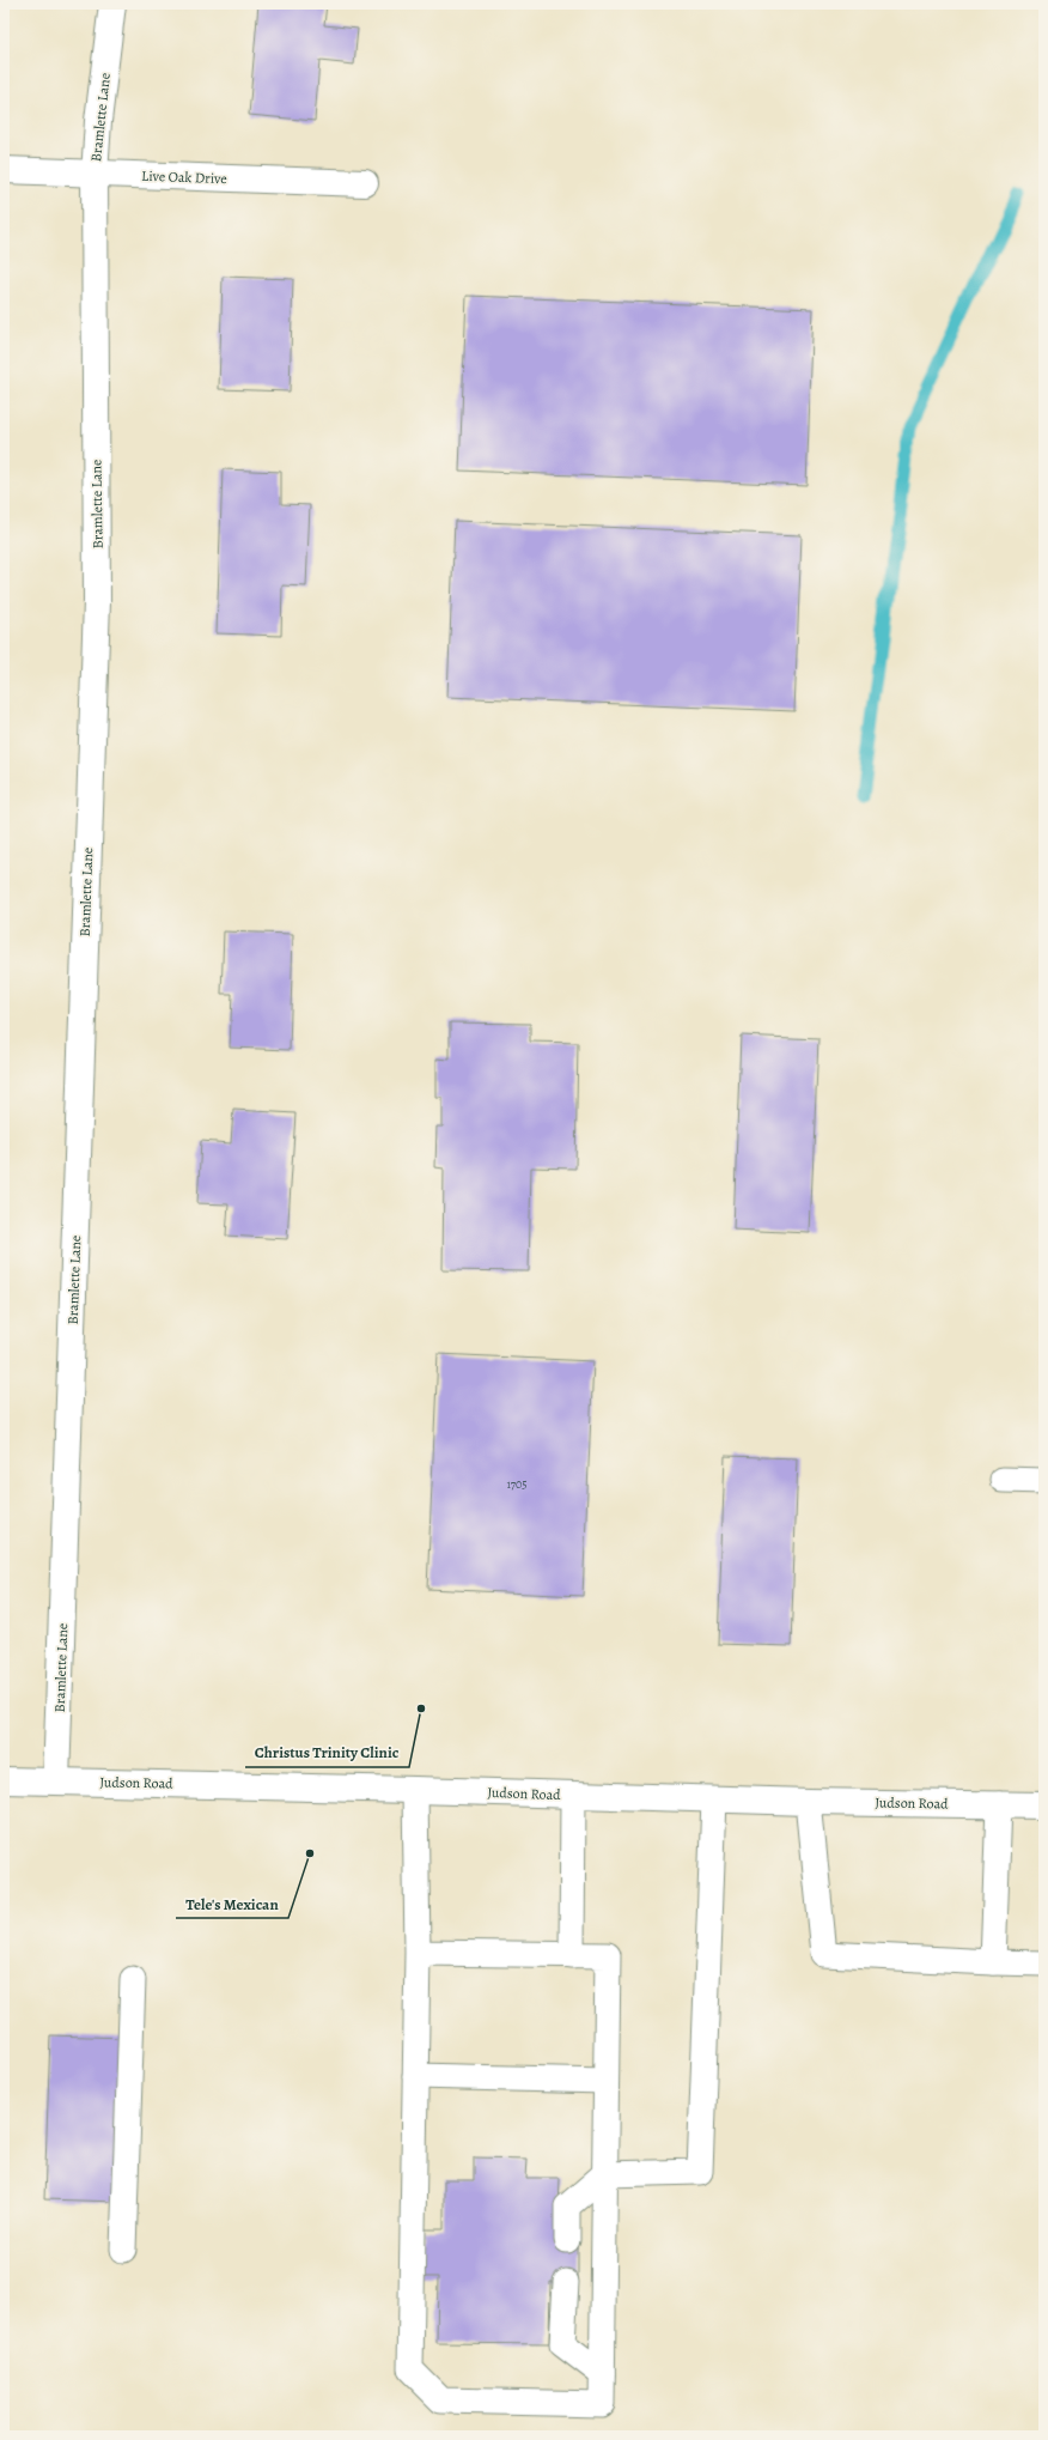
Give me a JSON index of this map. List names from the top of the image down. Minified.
{"streets":{"street":["Bramlette Lane","Live Oak Drive","Judson Road"]},"crossings":[["Bramlette Lane","Live Oak Drive"],["Bramlette Lane","Judson Road"]],"places":["Christus Trinity Clinic","Tele's Mexican"],"house_numbers":["1705"]}
